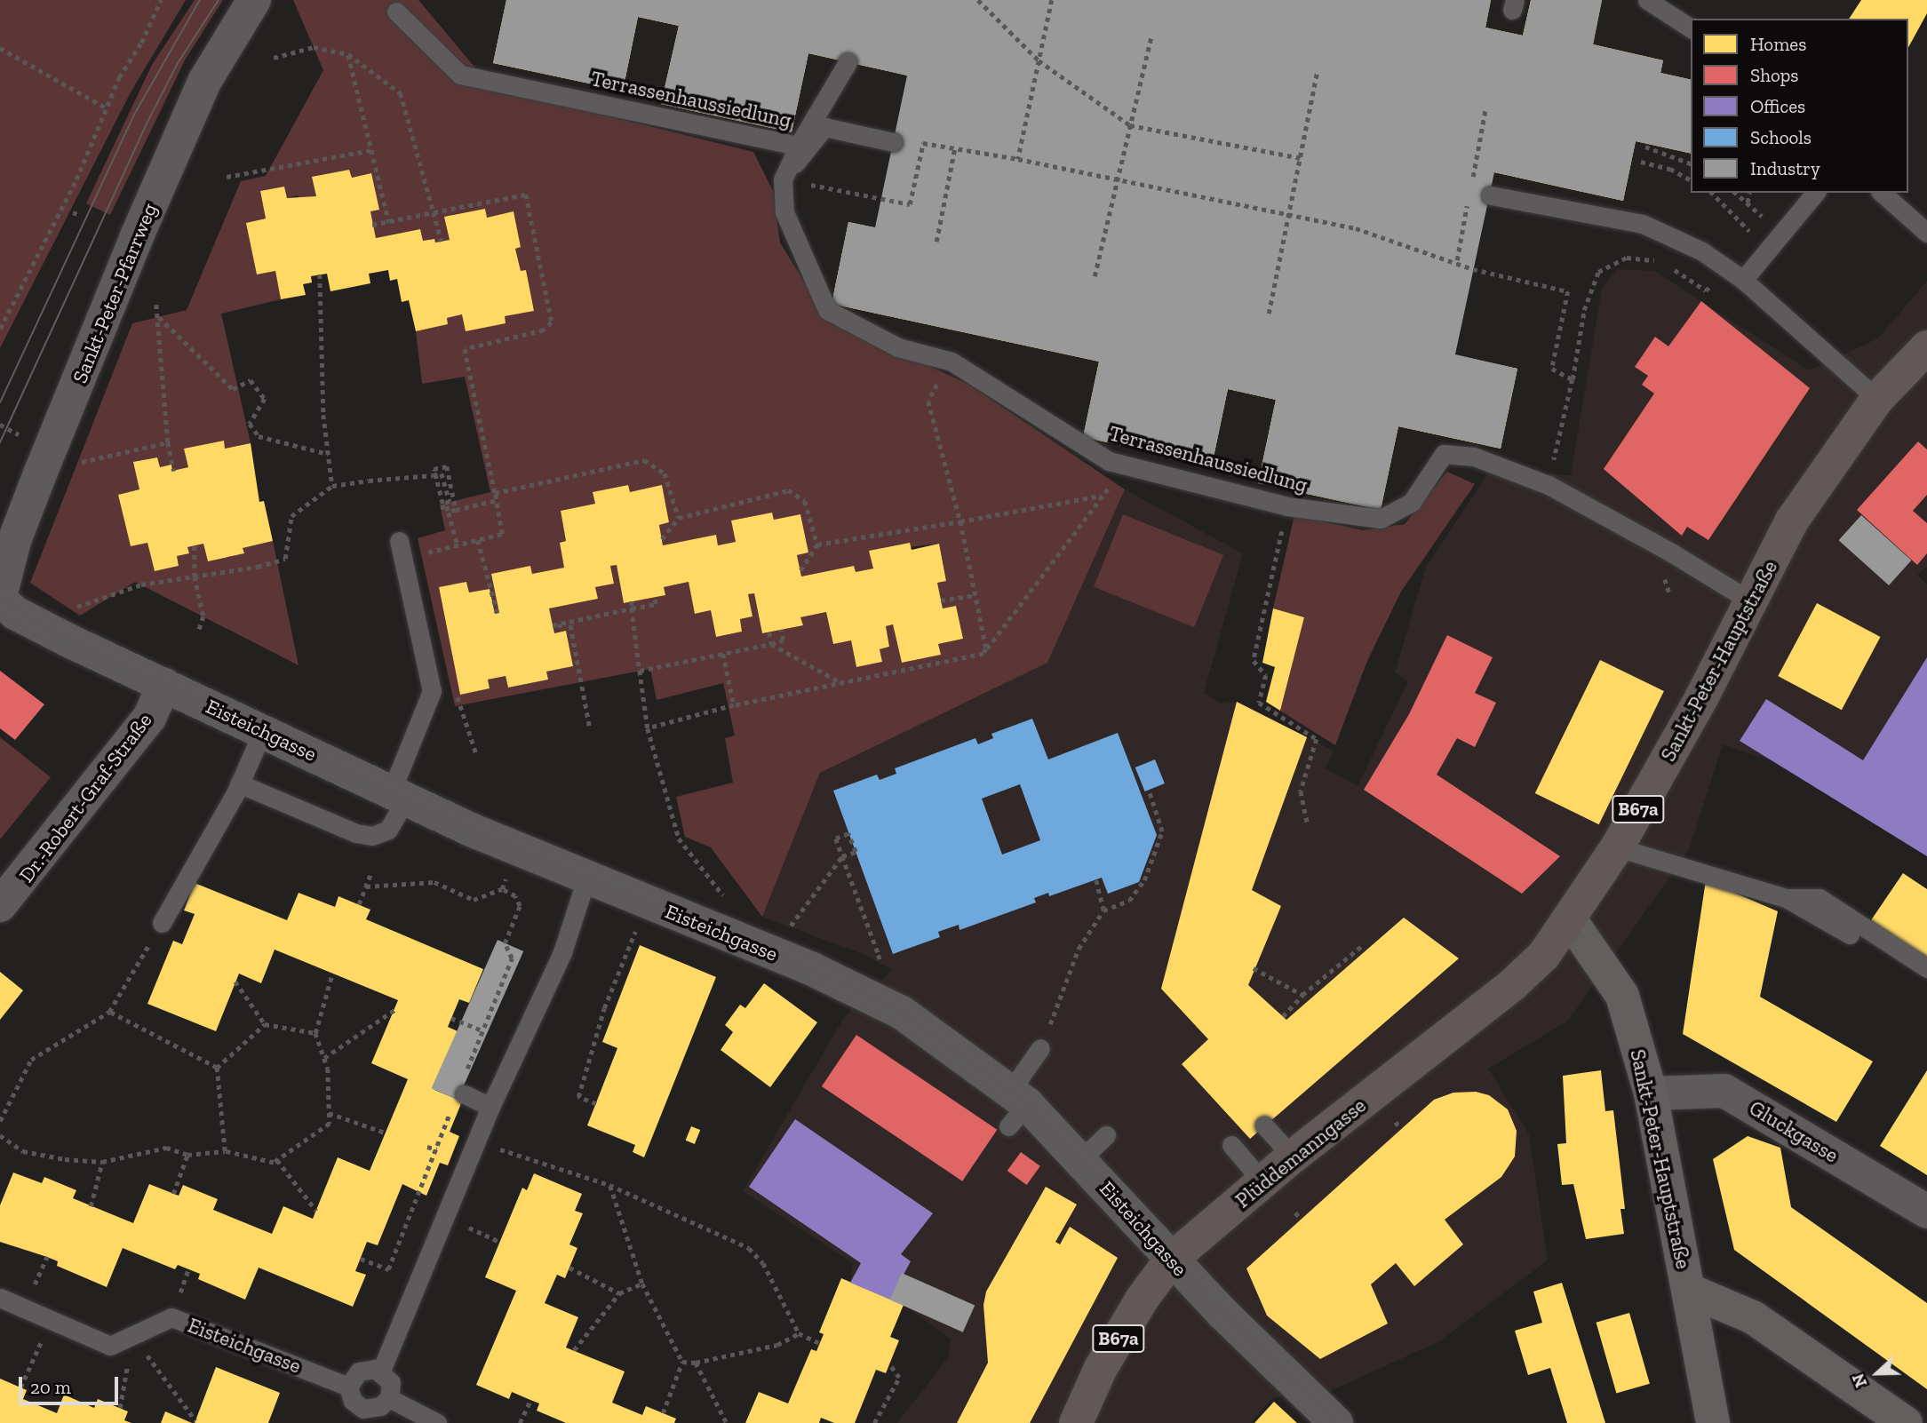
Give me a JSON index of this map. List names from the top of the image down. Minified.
{"streets":{"main road":["Sankt-Peter-Hauptstraße","B67a","Plüddemanngasse"],"street":["Sankt-Peter-Pfarrweg","Eisteichgasse","Dr.-Robert-Graf-Straße","Gluckgasse"],"lane":["Terrassenhaussiedlung"]},"crossings":[["Terrassenhaussiedlung","Sankt-Peter-Hauptstraße"],["Sankt-Peter-Pfarrweg","Eisteichgasse"],["Sankt-Peter-Hauptstraße","Gluckgasse"],["Sankt-Peter-Hauptstraße","Plüddemanngasse"],["Eisteichgasse","Dr.-Robert-Graf-Straße"],["Eisteichgasse","Plüddemanngasse"]],"legend":["Homes","Shops","Offices","Schools","Industry"],"scale_bar":"20 m","north":"left"}
